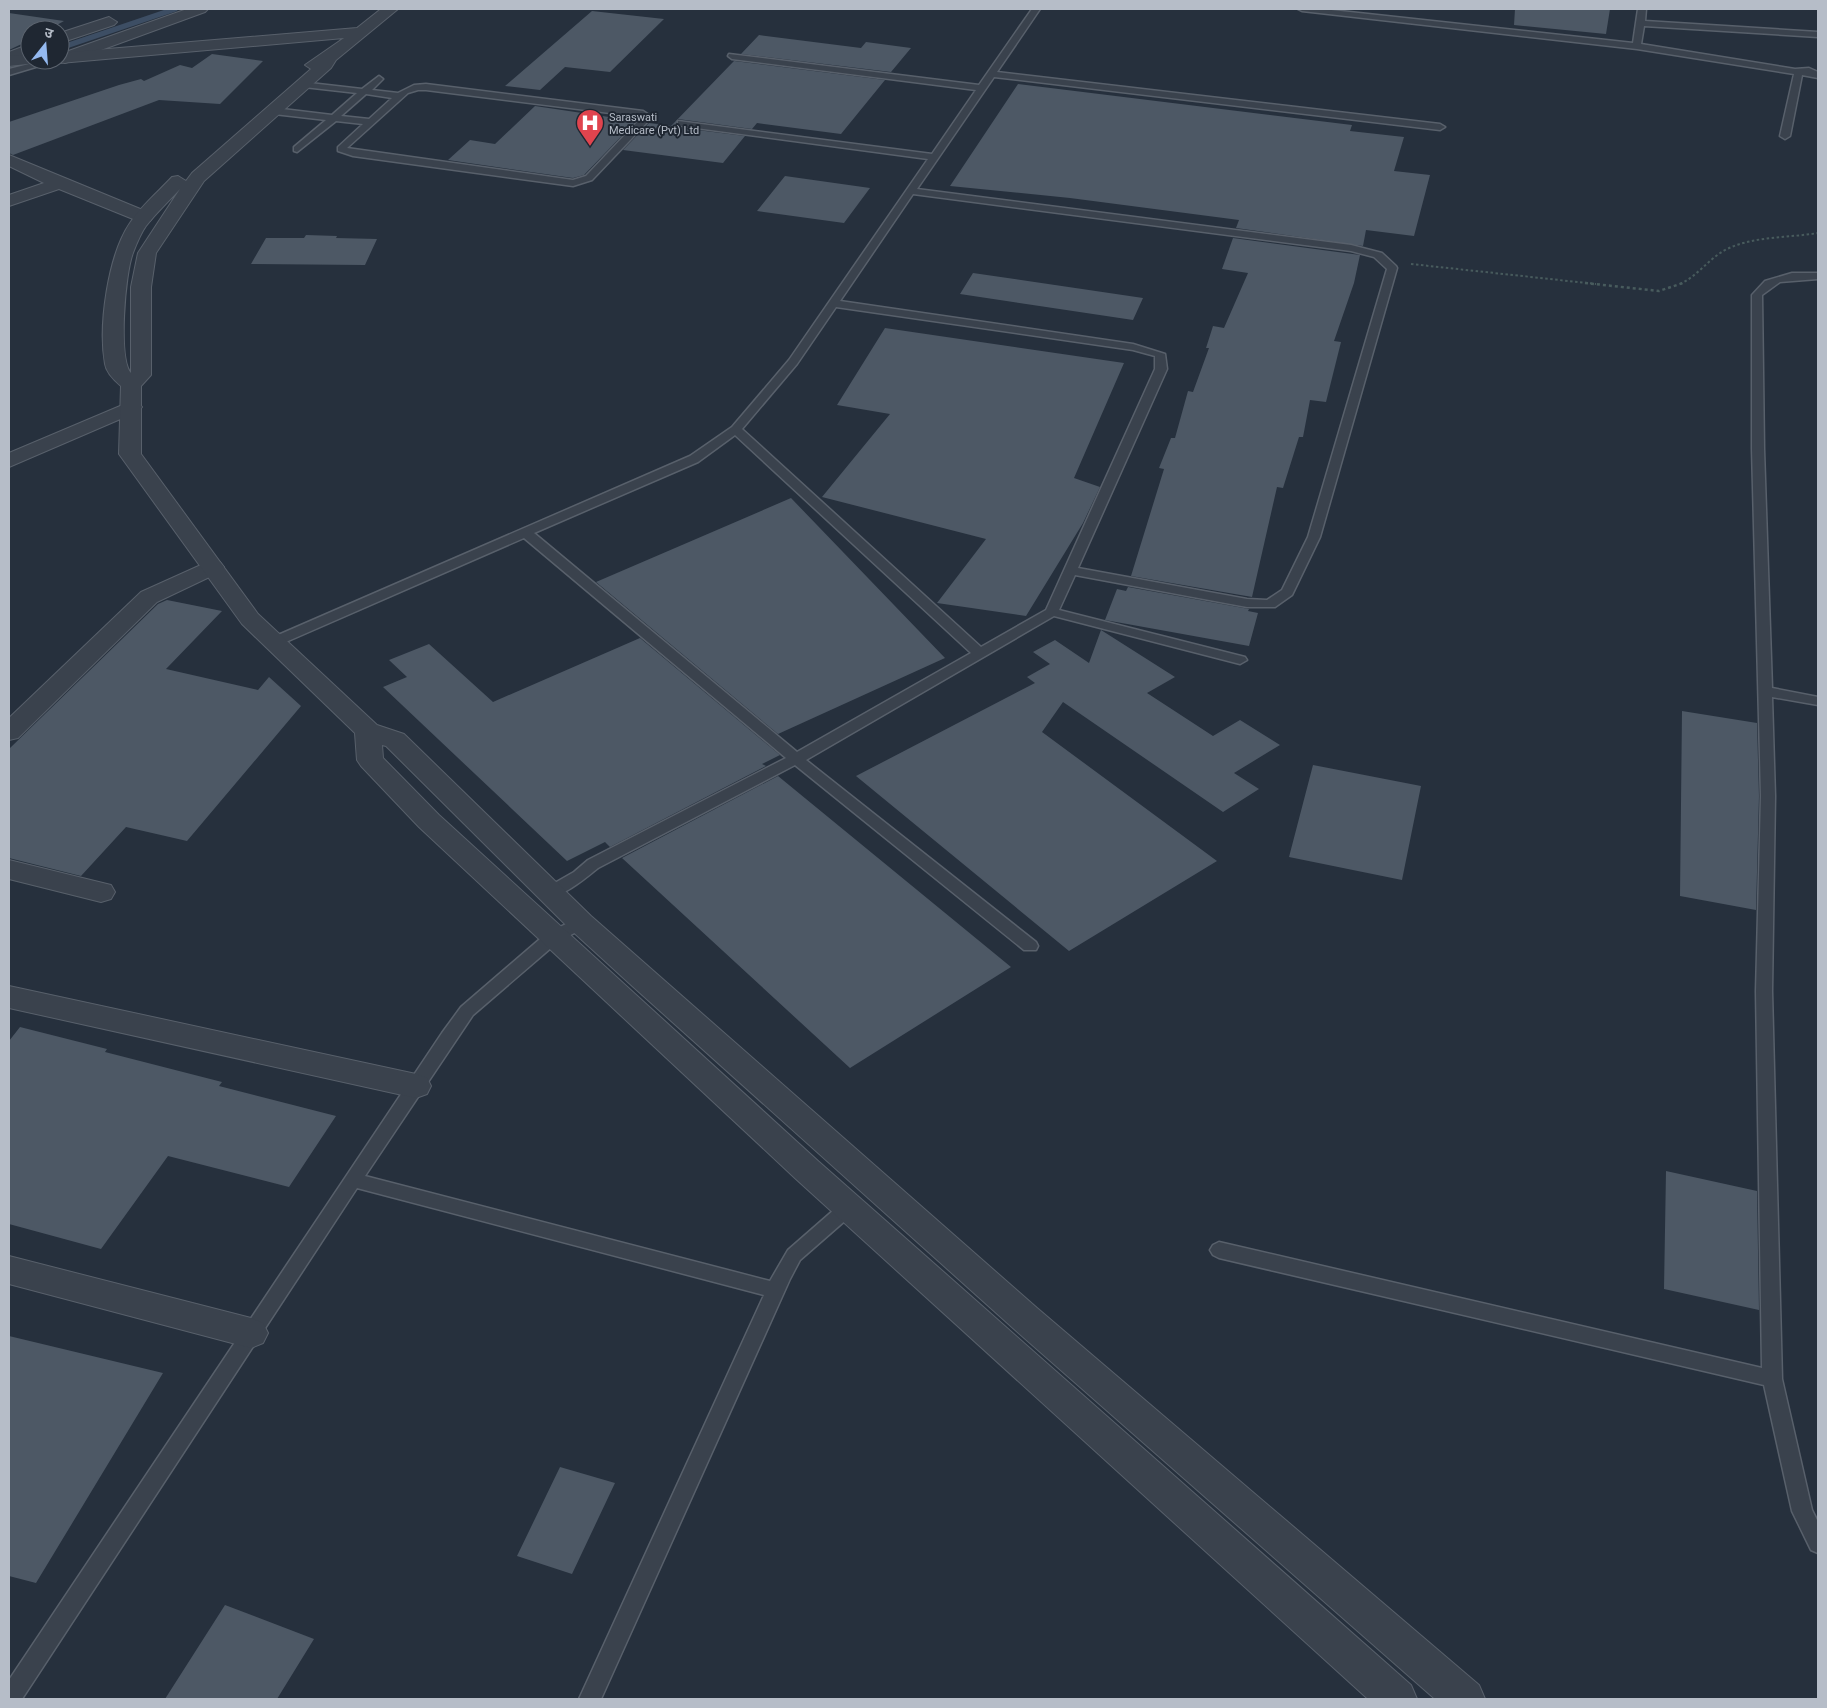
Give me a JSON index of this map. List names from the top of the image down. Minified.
{"places":{"hospital":["Saraswati Medicare (Pvt) Ltd"]},"north":"top"}
